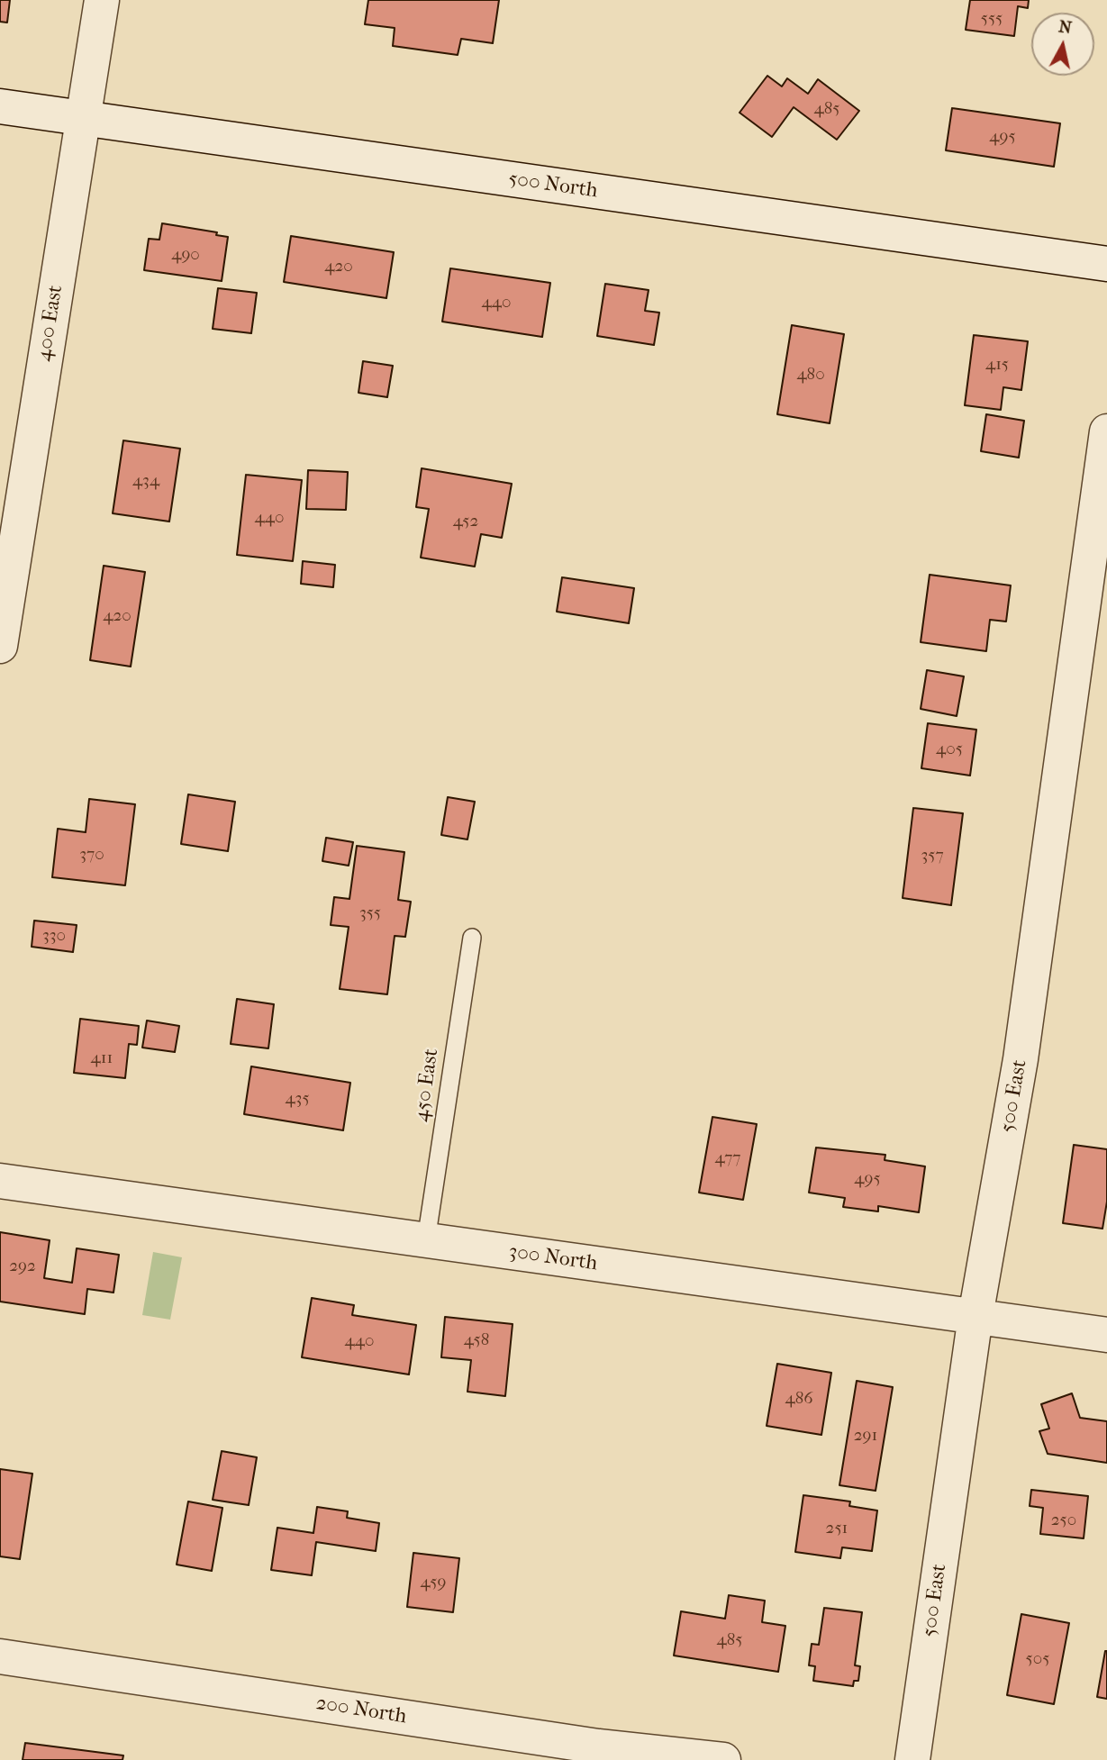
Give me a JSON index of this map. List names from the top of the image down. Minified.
{"streets":{"street":["500 North","400 East","500 East","300 North","200 North"],"lane":["450 East"]},"crossings":[["500 North","400 East"],["450 East","300 North"],["500 East","300 North"]],"house_numbers":["555","485","495","490","420","440","415","480","434","440","452","420","405","370","357","355","330","411","435","477","495","292","458","440","486","291","250","251","459","485","505"],"north":"top"}
